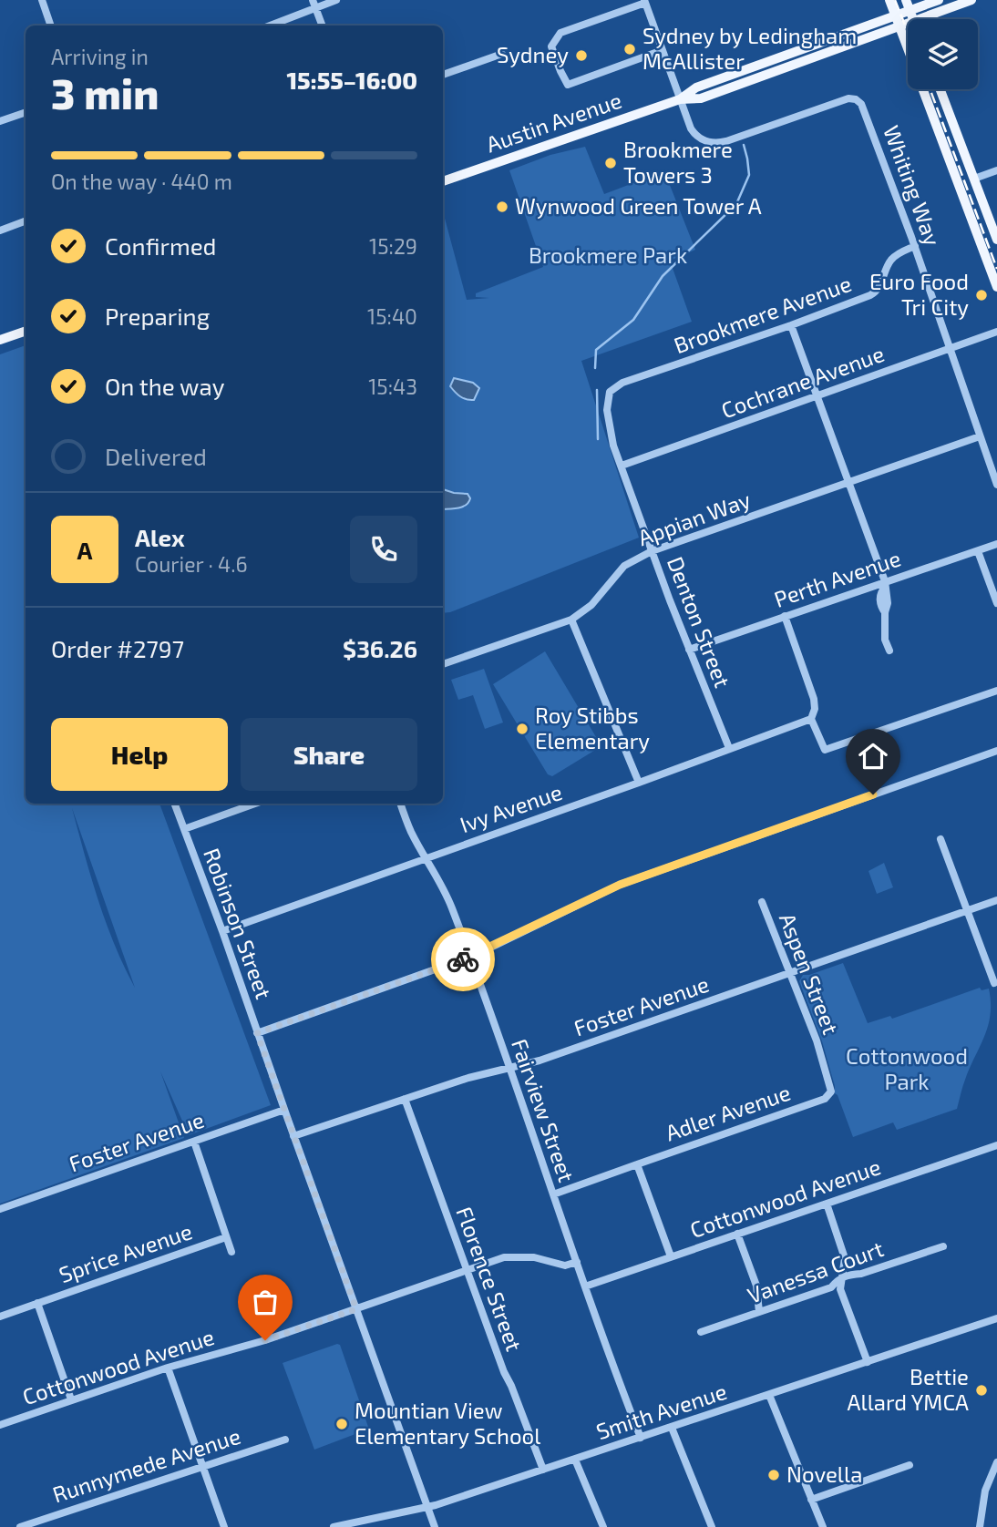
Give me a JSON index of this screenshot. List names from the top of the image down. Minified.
{"streets":{"main road":["Austin Avenue"],"street":["Whiting Way","Brookmere Avenue","Cochrane Avenue","Appian Way","Perth Avenue","Denton Street","Ivy Avenue","Robinson Street","Aspen Street","Foster Avenue","Fairview Street","Adler Avenue","Cottonwood Avenue","Sprice Avenue","Vanessa Court","Florence Street","Smith Avenue","Runnymede Avenue"]},"crossings":[["Austin Avenue","Whiting Way"],["Whiting Way","Brookmere Avenue"],["Whiting Way","Cochrane Avenue"],["Whiting Way","Appian Way"],["Brookmere Avenue","Denton Street"],["Cochrane Avenue","Denton Street"],["Appian Way","Denton Street"],["Perth Avenue","Denton Street"],["Denton Street","Ivy Avenue"],["Ivy Avenue","Robinson Street"],["Ivy Avenue","Fairview Street"],["Robinson Street","Foster Avenue"],["Robinson Street","Cottonwood Avenue"],["Robinson Street","Smith Avenue"],["Aspen Street","Foster Avenue"],["Aspen Street","Adler Avenue"],["Foster Avenue","Fairview Street"],["Foster Avenue","Sprice Avenue"],["Foster Avenue","Florence Street"],["Fairview Street","Adler Avenue"],["Fairview Street","Cottonwood Avenue"],["Fairview Street","Smith Avenue"],["Cottonwood Avenue","Sprice Avenue"],["Cottonwood Avenue","Florence Street"],["Florence Street","Smith Avenue"]],"parks":["Brookmere Park","Cottonwood Park"],"places":["Sydney by Ledingham McAllister","Sydney","Brookmere Towers 3","Wynwood Green Tower A","Euro Food Tri City","Roy Stibbs Elementary","Bettie Allard YMCA","Mountian View Elementary School","Novella"],"page":{"heading":["3 min","Arriving in","15:55–16:00"],"panel":["Alex","Courier · 4.6","Order #2797","$36.26"],"bar":"On the way · 440 m","list":[["Confirmed","15:29"],["Preparing","15:40"],["On the way","15:43"],"Delivered"],"round":"A","buttons":["Help","Share"]}}
